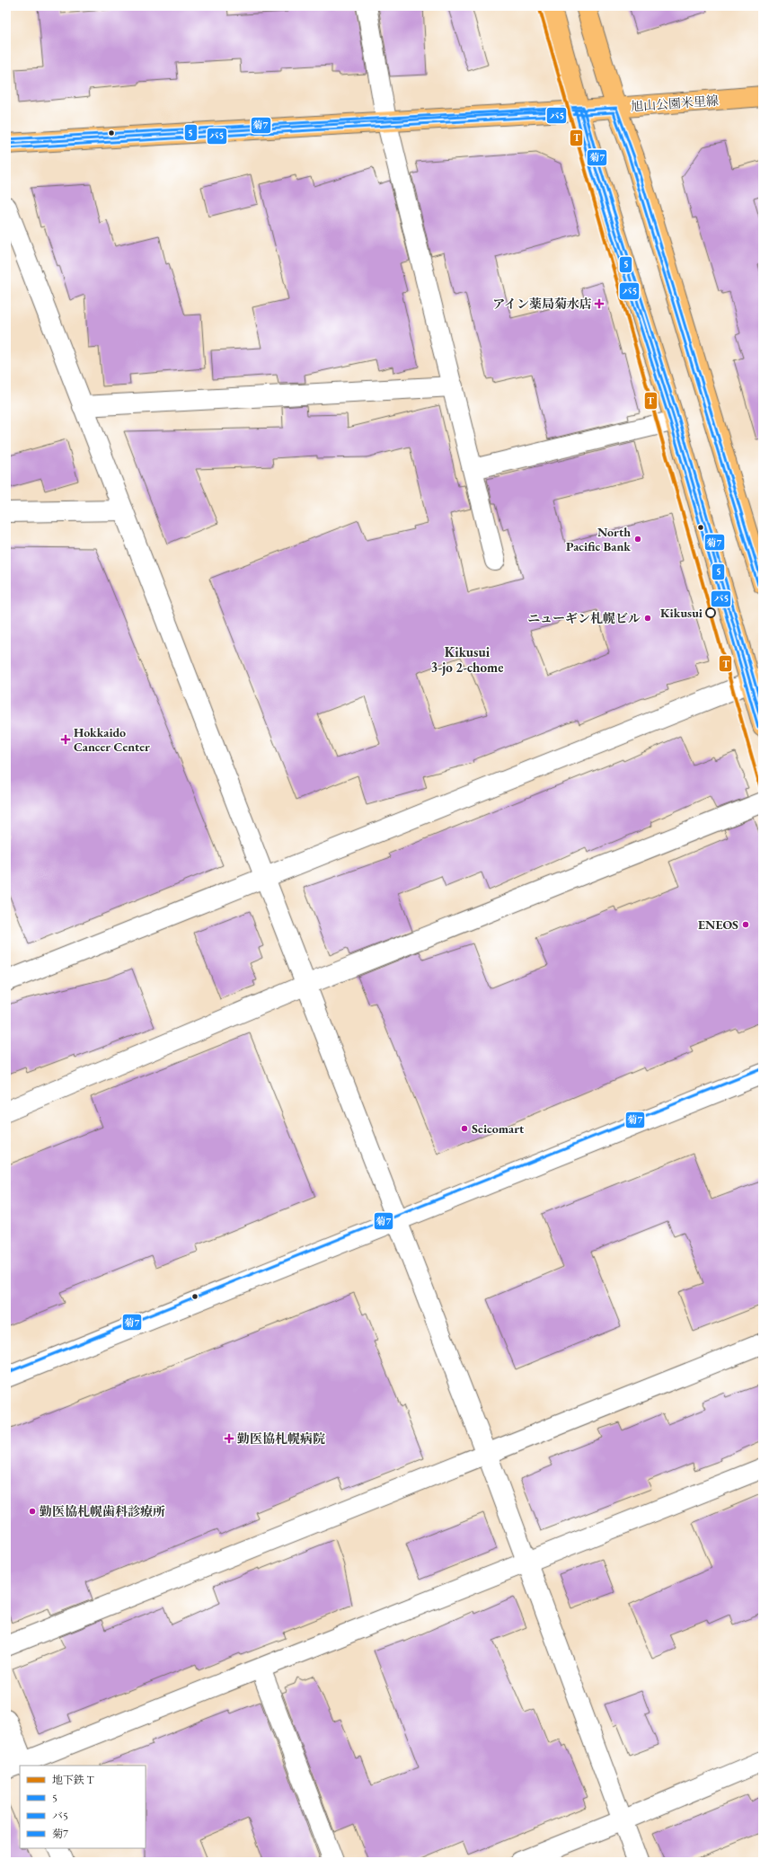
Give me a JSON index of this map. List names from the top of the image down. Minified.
{"streets":{"main road":["旭山公園米里線"]},"districts":["Kikusui 3-jo 2-chome"],"places":{"health":["アイン薬局菊水店","Hokkaido Cancer Center","勤医協札幌病院"],"other":["North Pacific Bank","Kikusui","ニューギン札幌ビル","ENEOS","Seicomart","勤医協札幌歯科診療所"]},"lines":["metro line T","transit line 菊7","transit line 5","transit line バ5"],"legend":["地下鉄 T","5","バ5","菊7"]}
